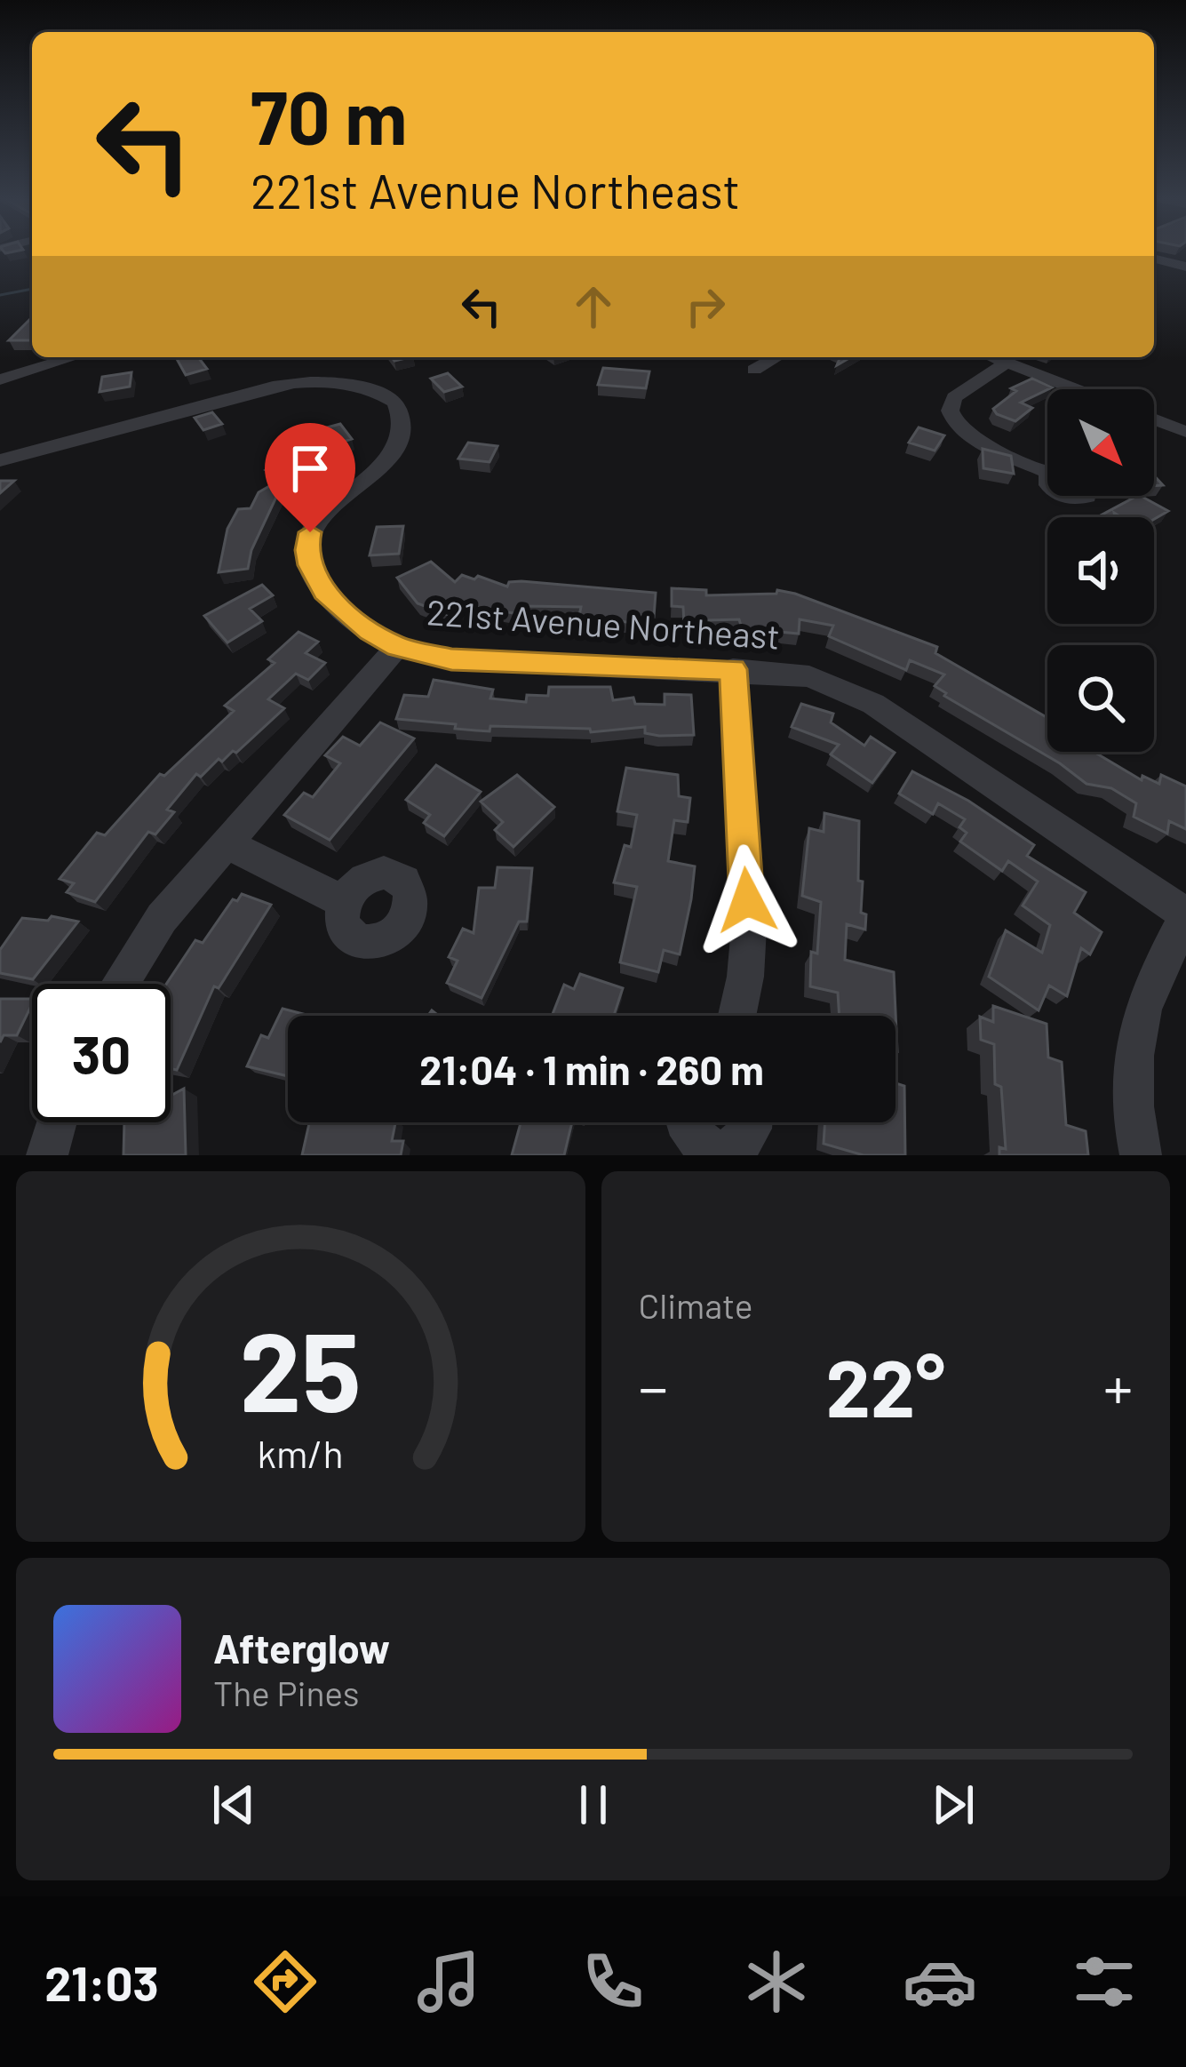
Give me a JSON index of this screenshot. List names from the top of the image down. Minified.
{"streets":{"street":["221st Avenue Northeast"]},"north":"bottom right","page":{"turn":["70 m","221st Avenue Northeast"],"limit":"30","trip":"21:04 · 1 min · 260 m","tile":"Climate","heat":["−","22°","+"],"song":["Afterglow","The Pines"],"tabs":"21:03","gauge":["25","km/h"]}}
